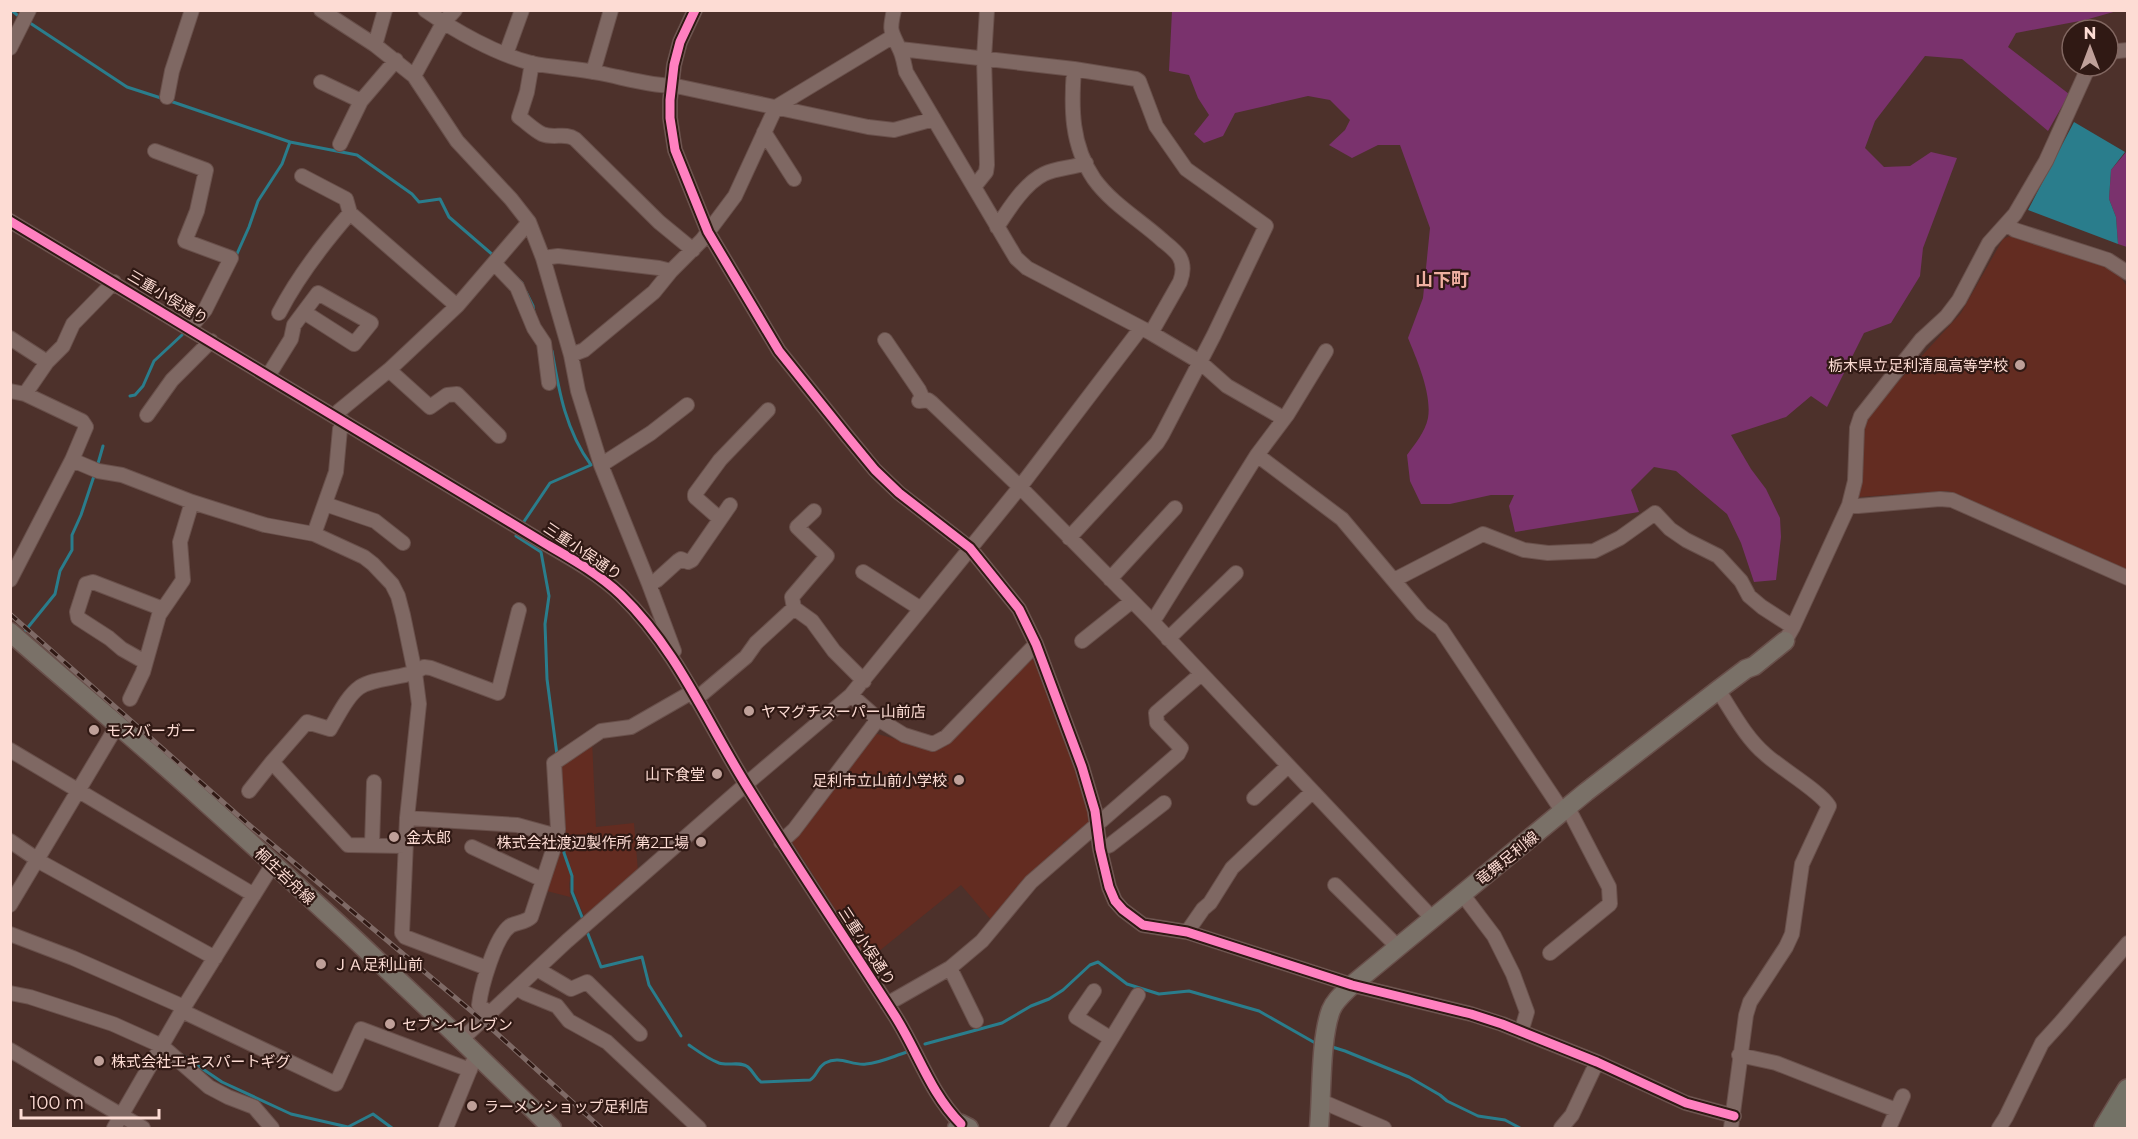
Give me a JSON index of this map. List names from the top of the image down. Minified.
{"streets":{"main road":["竜舞足利線","桐生岩舟線"],"street":["三重小俣通り"]},"districts":["山下町"],"places":["栃木県立足利清風高等学校","ヤマグチスーパー山前店","モスバーガー","山下食堂","足利市立山前小学校","金太郎","株式会社渡辺製作所 第2工場","ＪＡ足利山前","セブン-イレブン","株式会社エキスパートギグ","ラーメンショップ足利店"],"scale_bar":"100 m","north":"top"}
